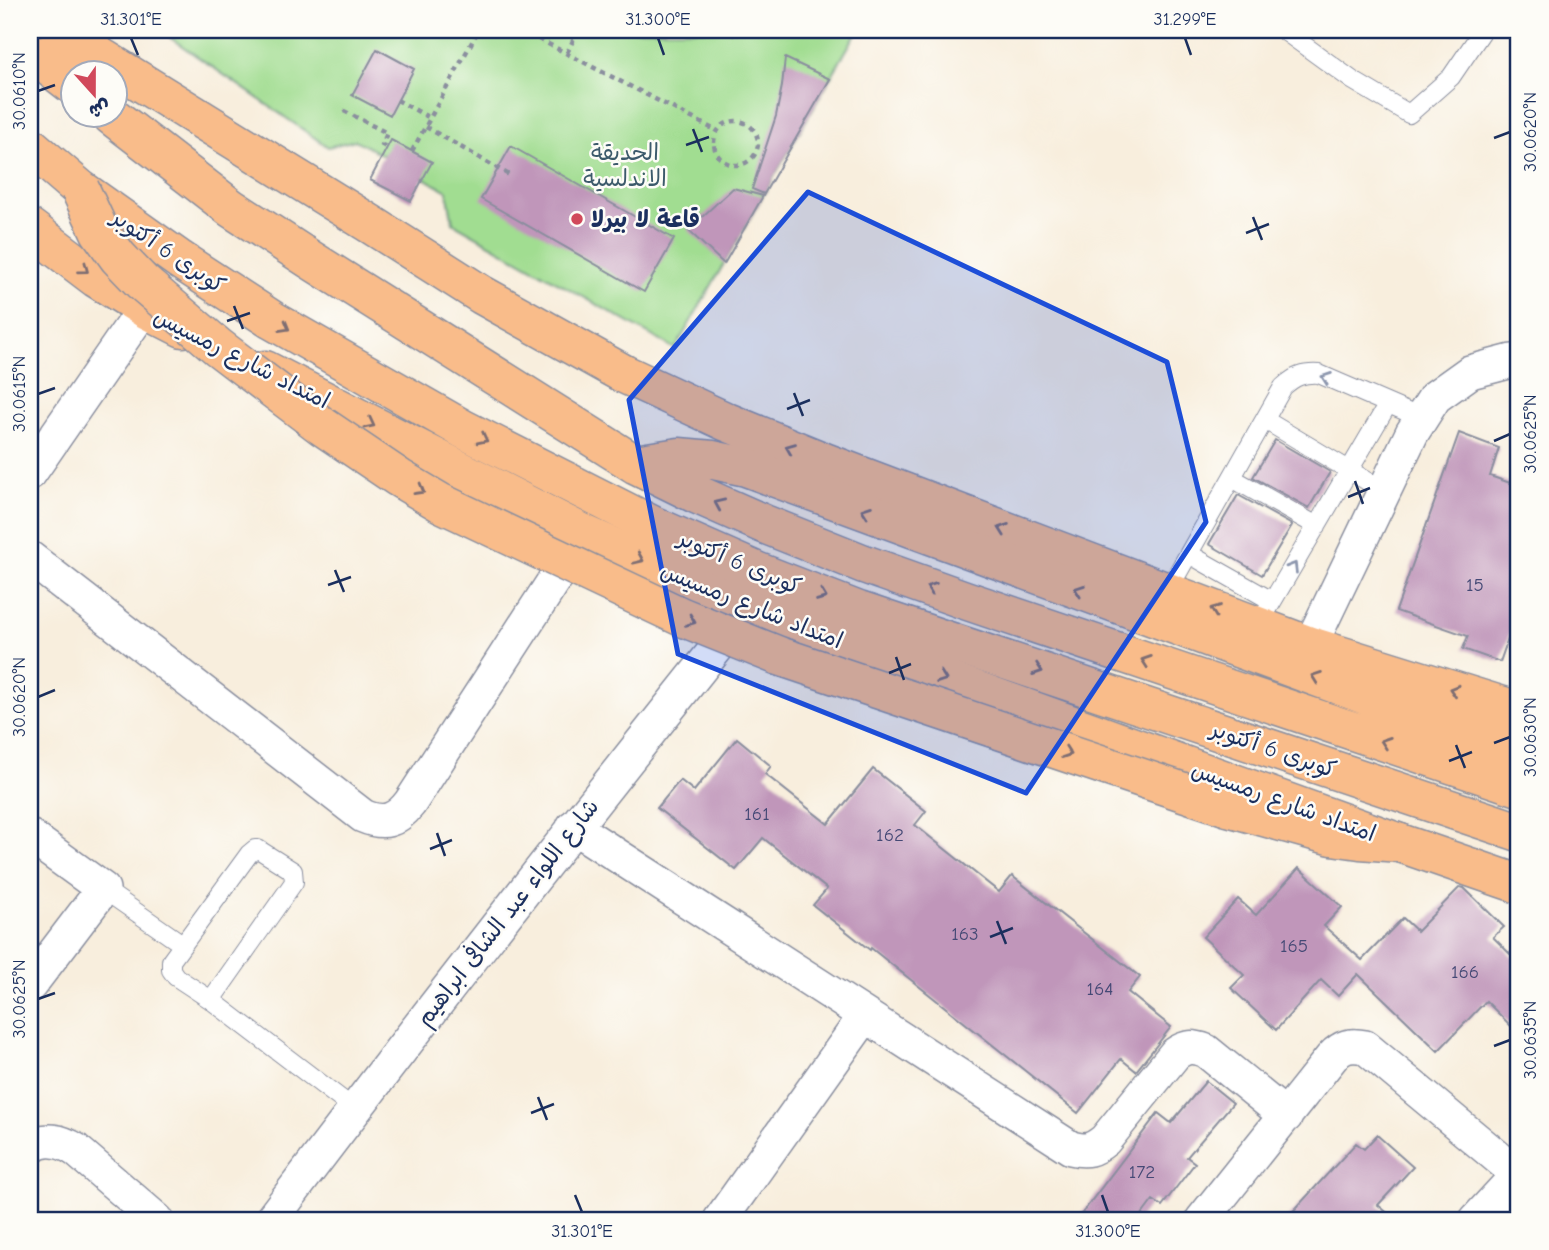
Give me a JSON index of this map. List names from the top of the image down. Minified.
{"streets":{"main road":["كوبرى 6 أكتوبر","امتداد شارع رمسيس"],"street":["شارع اللواء عبد الشافى ابراهيم"]},"crossings":[["امتداد شارع رمسيس","شارع اللواء عبد الشافى ابراهيم"]],"parks":["الحديقة الاندلسية"],"places":["قاعة لا بيرلا"],"house_numbers":["15","161","162","163","165","166","164","172"],"north":"bottom","coordinates":["31.301°E","31.300°E","31.299°E","30.0610°N","30.0620°N","30.0615°N","30.0625°N","30.0630°N","30.0635°N"]}
